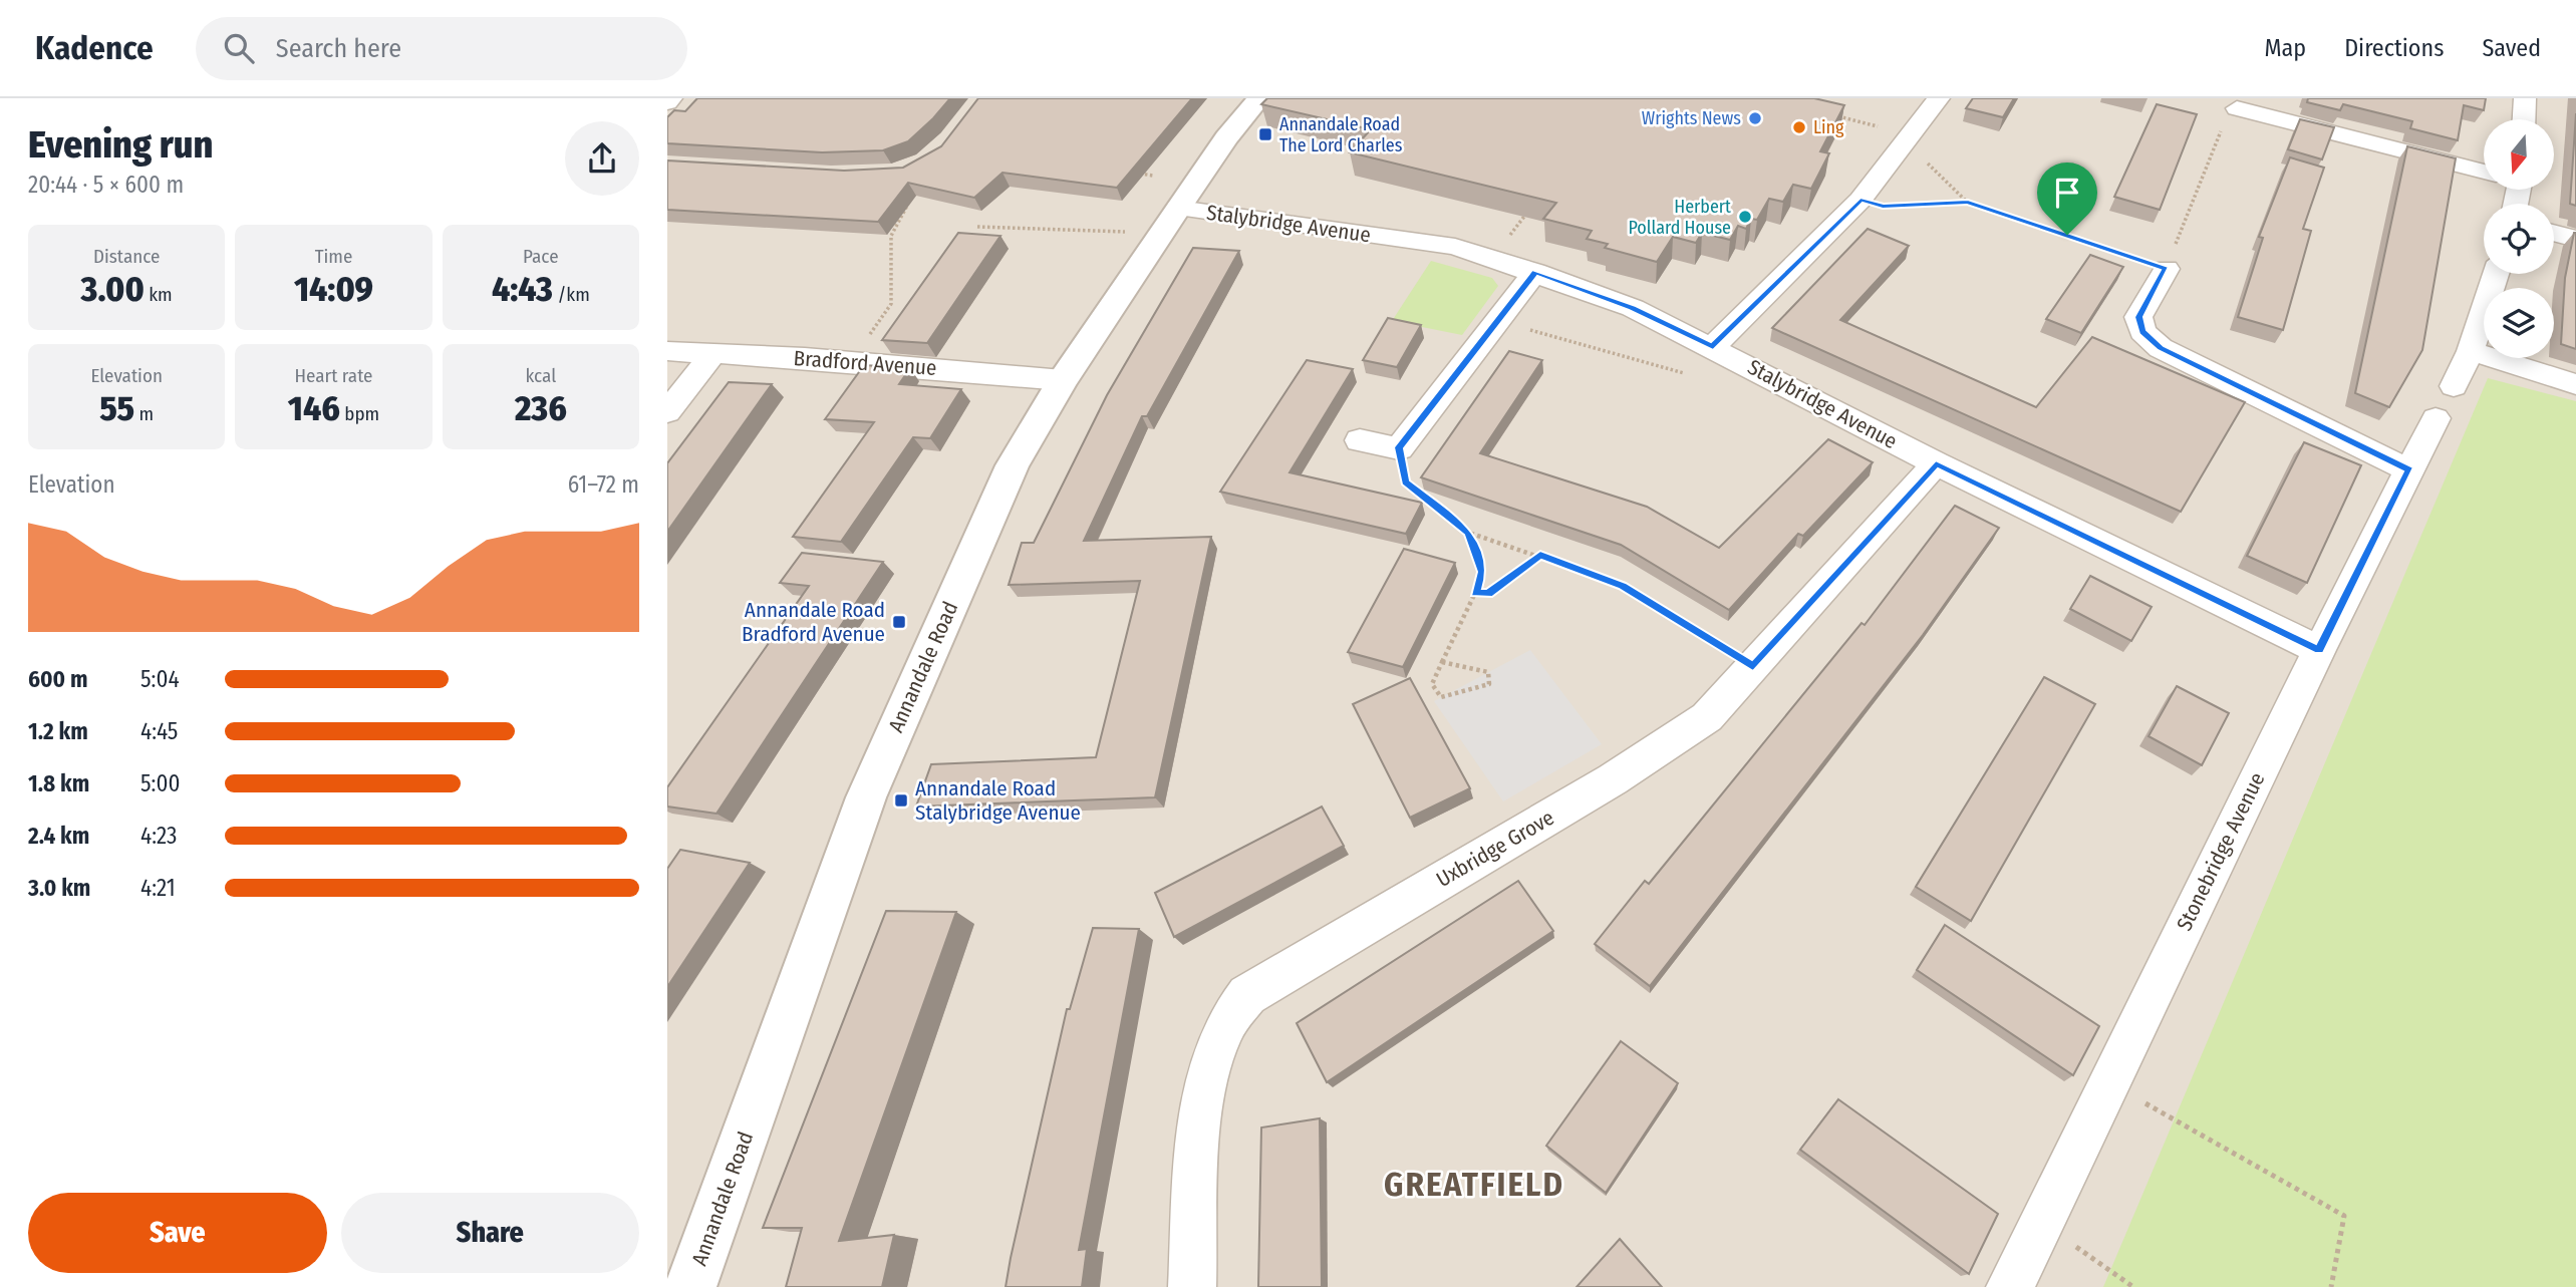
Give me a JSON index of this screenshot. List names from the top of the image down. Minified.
{"streets":{"street":["Stalybridge Avenue","Bradford Avenue","Annandale Road","Uxbridge Grove","Stonebridge Avenue"]},"crossings":[["Stalybridge Avenue","Annandale Road"],["Stalybridge Avenue","Uxbridge Grove"],["Stalybridge Avenue","Stonebridge Avenue"],["Bradford Avenue","Annandale Road"]],"districts":["GREATFIELD"],"places":{"other":["Wrights News","Ling","Herbert Pollard House"],"transit":["Annandale Road The Lord Charles","Annandale Road Bradford Avenue","Annandale Road Stalybridge Avenue"]},"north":"bottom","page":{"header":"Kadence","search":"Search here","nav":["Map","Directions","Saved"],"heading":["Evening run","20:44 · 5 × 600 m"],"stats":[["Distance","3.00 km"],["Time","14:09"],["Pace","4:43 /km"],["Elevation","55 m"],["Heart rate","146 bpm"],["kcal","236"]],"chart":["Elevation","61–72 m"],"list":[{"name":"600 m","note":"5:04"},{"name":"1.2 km","note":"4:45"},{"name":"1.8 km","note":"5:00"},{"name":"2.4 km","note":"4:23"},{"name":"3.0 km","note":"4:21"}],"buttons":["Save","Share"]}}
